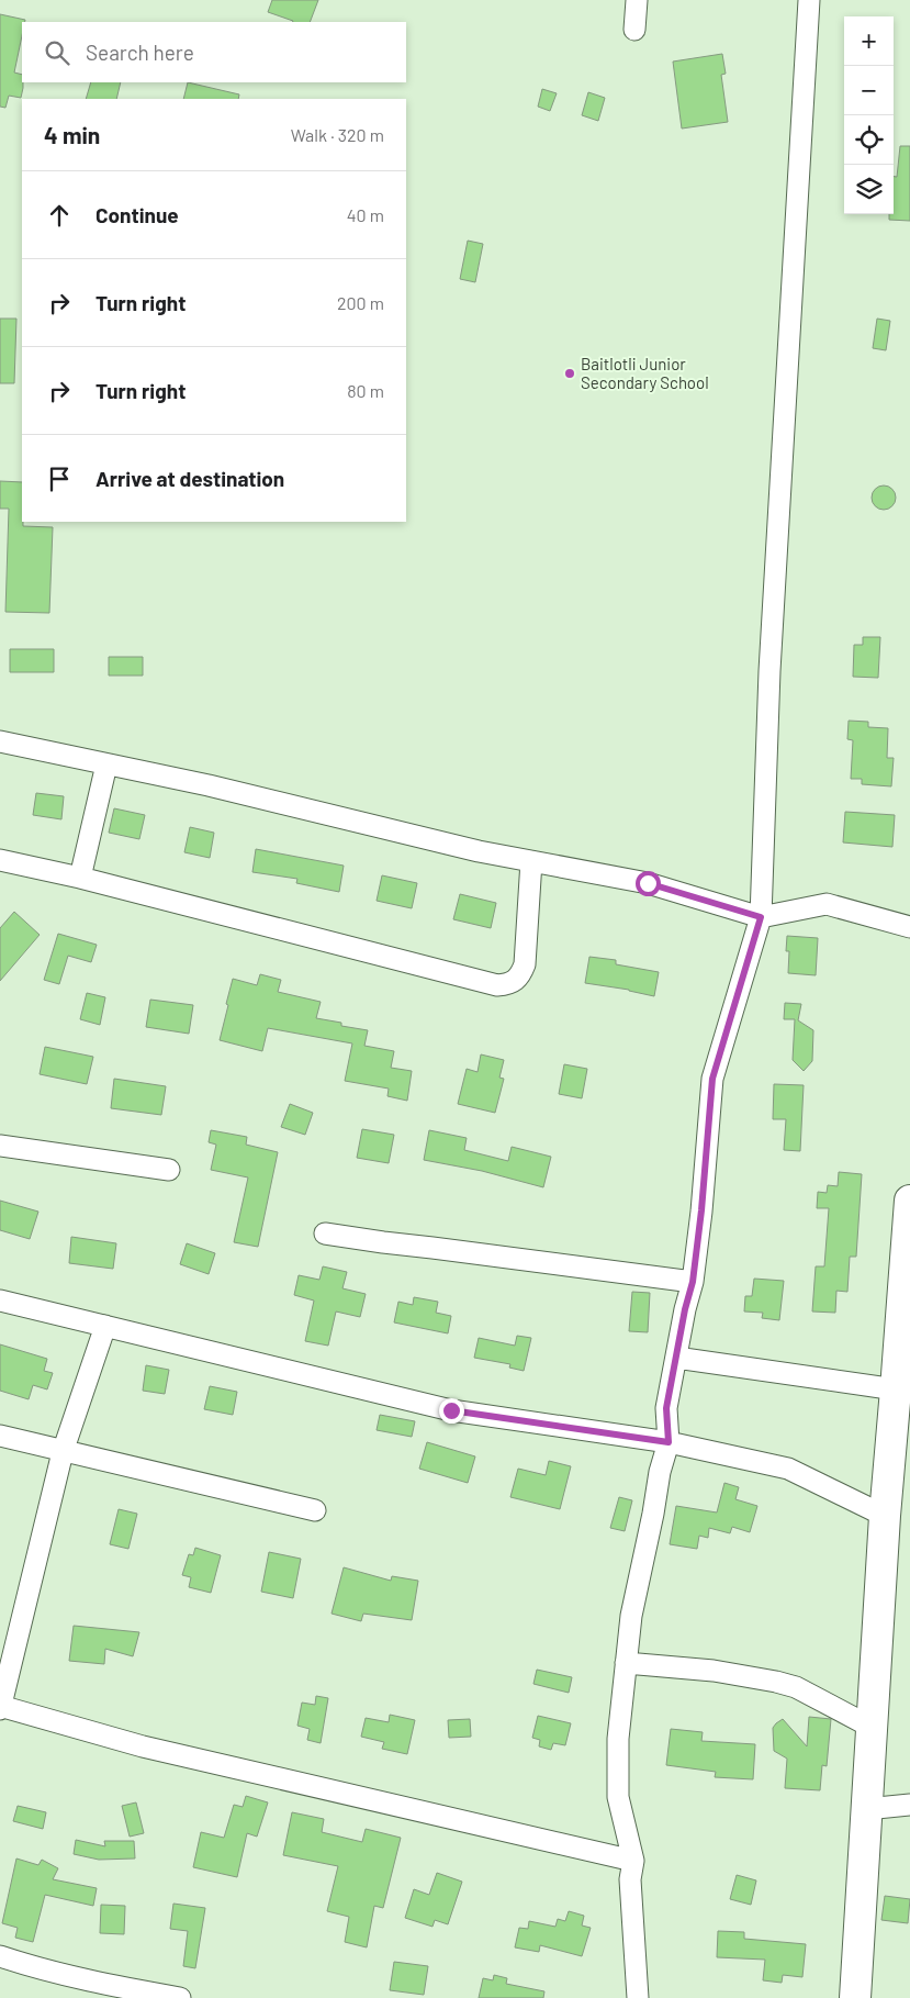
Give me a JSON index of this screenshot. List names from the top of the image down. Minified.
{"places":["Baitlotli Junior Secondary School"],"page":{"map_buttons":["+","−"],"search":"Search here","heading":["4 min","Walk · 320 m"],"list":[["Continue","40 m"],["Turn right","200 m"],["Turn right","80 m"],"Arrive at destination"]}}
